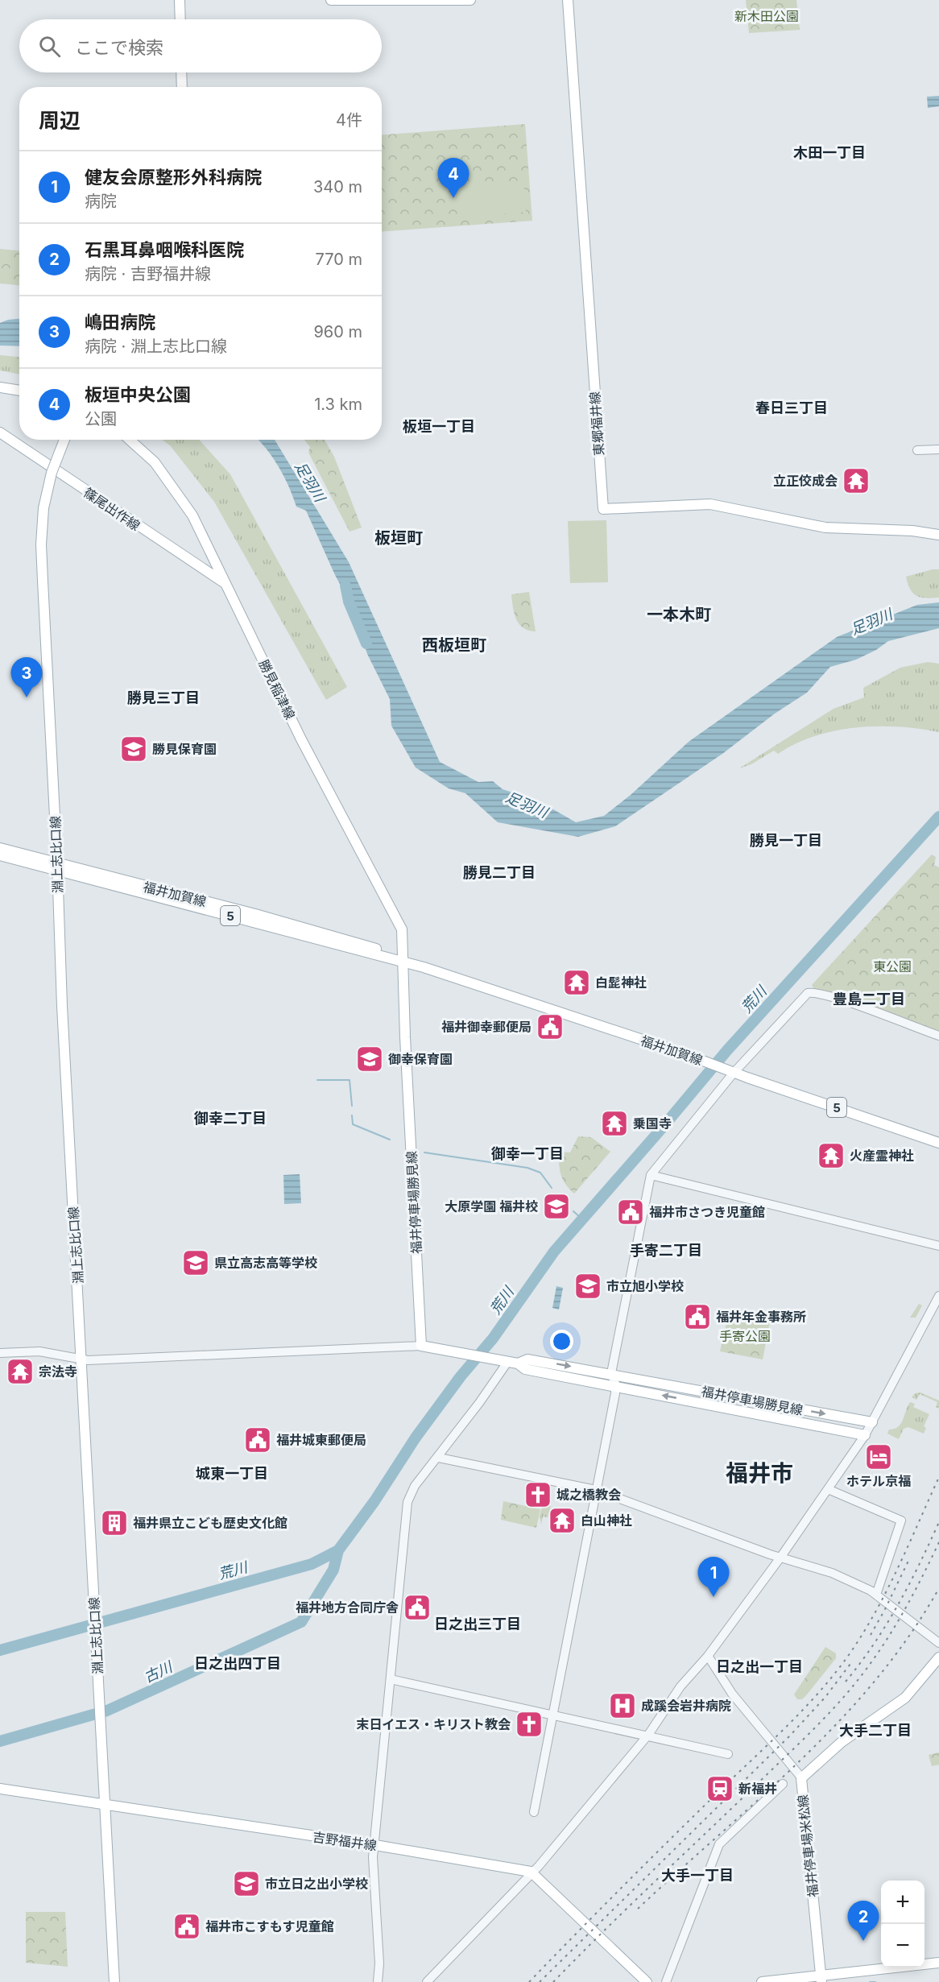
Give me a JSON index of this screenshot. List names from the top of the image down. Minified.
{"streets":{"main road":["東郷福井線","篠尾出作線","勝見稲津線","淵上志比口線","福井加賀線","5","福井停車場勝見線","吉野福井線","福井停車場米松線"]},"crossings":[["篠尾出作線","勝見稲津線"],["勝見稲津線","福井加賀線"],["勝見稲津線","福井停車場勝見線"],["淵上志比口線","福井加賀線"],["淵上志比口線","吉野福井線"],["福井加賀線","福井停車場勝見線"]],"districts":["木田一丁目","春日三丁目","板垣一丁目","板垣町","一本木町","西板垣町","勝見三丁目","勝見一丁目","勝見二丁目","豊島二丁目","御幸二丁目","御幸一丁目","手寄二丁目","城東一丁目","福井市","日之出三丁目","日之出四丁目","日之出一丁目","大手二丁目","大手一丁目"],"water":["足羽川","荒川","古川"],"parks":["新木田公園","東公園","手寄公園"],"places":{"temple":["立正佼成会","白髭神社","乗国寺","火産霊神社","宗法寺","白山神社"],"school or university":["勝見保育園","御幸保育園","大原学園 福井校","県立高志高等学校","市立旭小学校","市立日之出小学校"],"public building":["福井御幸郵便局","福井市さつき児童館","福井年金事務所","福井城東郵便局","福井地方合同庁舎","福井市こすもす児童館"],"hotel":["ホテル京福"],"church":["城之橋教会","末日イエス・キリスト教会"],"building":["福井県立こども歴史文化館"],"hospital":["成蹊会岩井病院"],"station":["新福井"]},"page":{"search":"ここで検索","heading":["周辺","4件"],"list":[{"mark":"1","name":"健友会原整形外科病院","note":"病院","value":"340 m"},{"mark":"2","name":"石黒耳鼻咽喉科医院","note":"病院 · 吉野福井線","value":"770 m"},{"mark":"3","name":"嶋田病院","note":"病院 · 淵上志比口線","value":"960 m"},{"mark":"4","name":"板垣中央公園","note":"公園","value":"1.3 km"}],"pins":["4","3","1","2"],"map_buttons":["+","−"]}}
